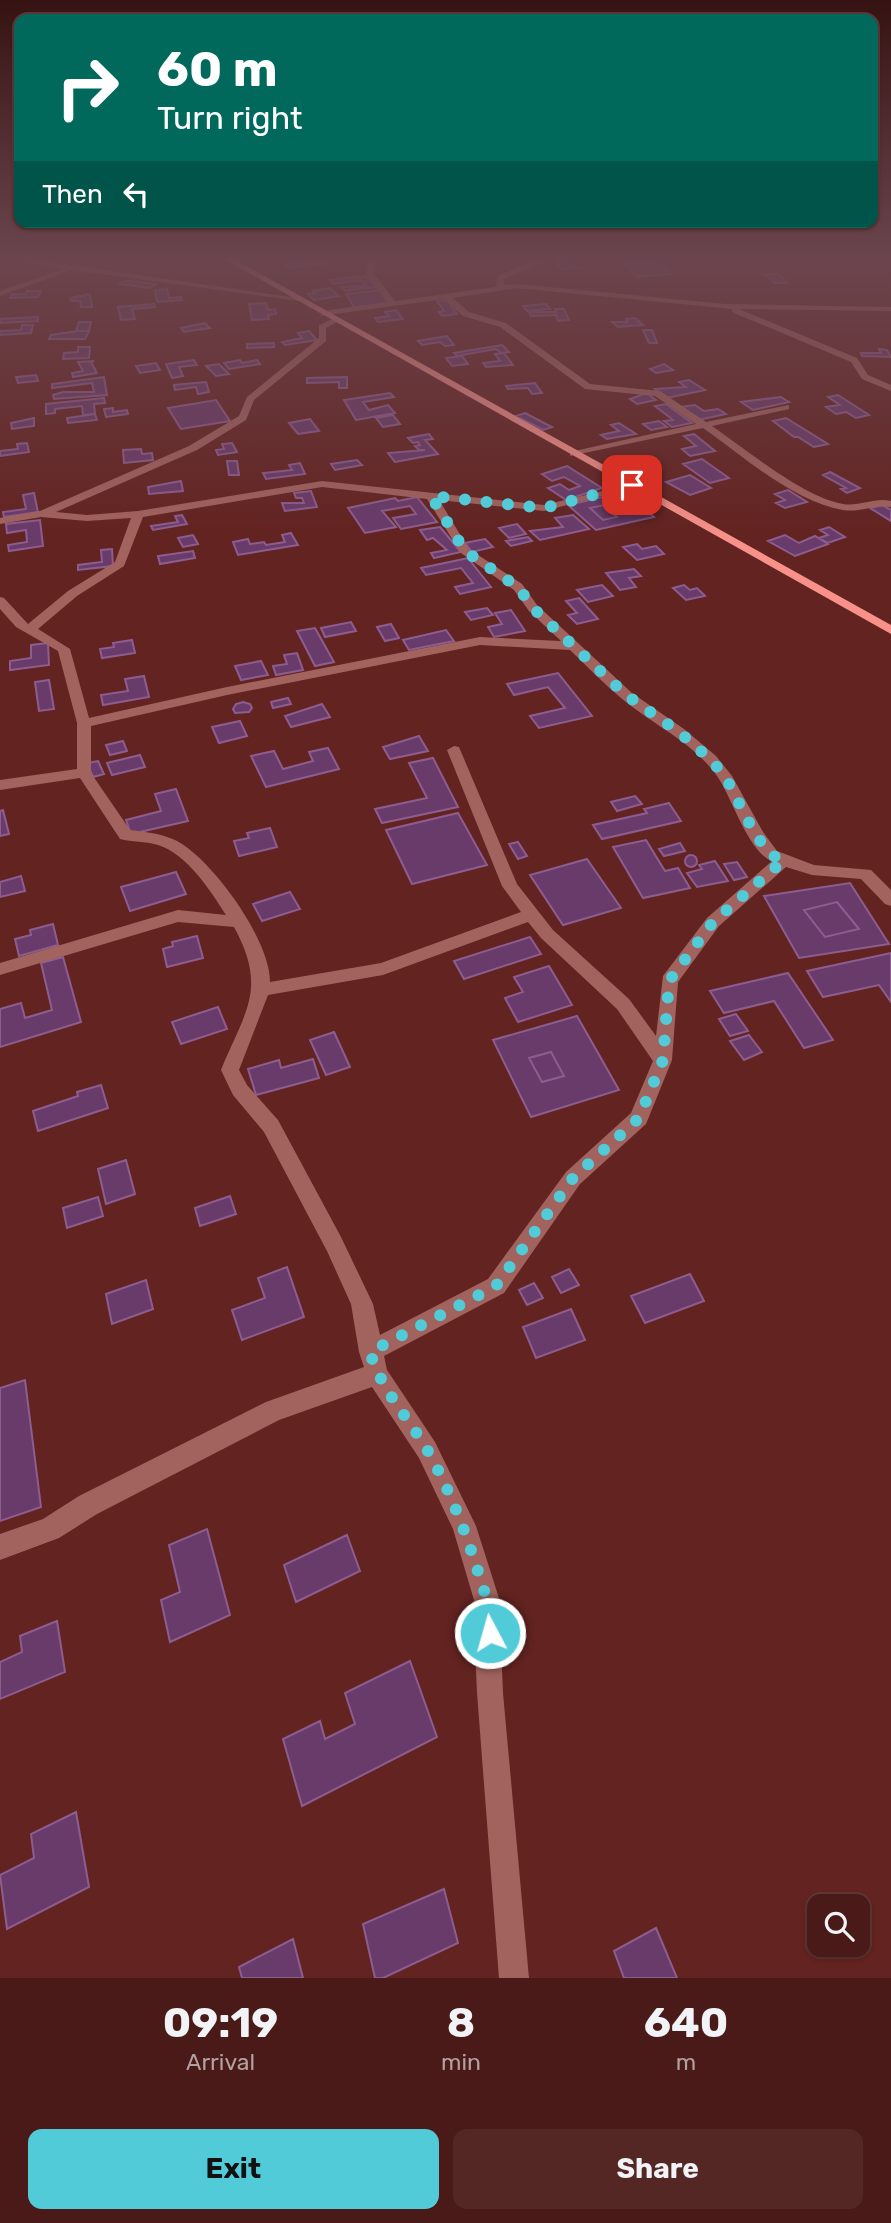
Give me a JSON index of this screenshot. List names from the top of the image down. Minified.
{"page":{"turn":["60 m","Turn right"],"then":"Then","eta":["09:19","Arrival","8","min","640","m"],"buttons":["Exit","Share"]}}
